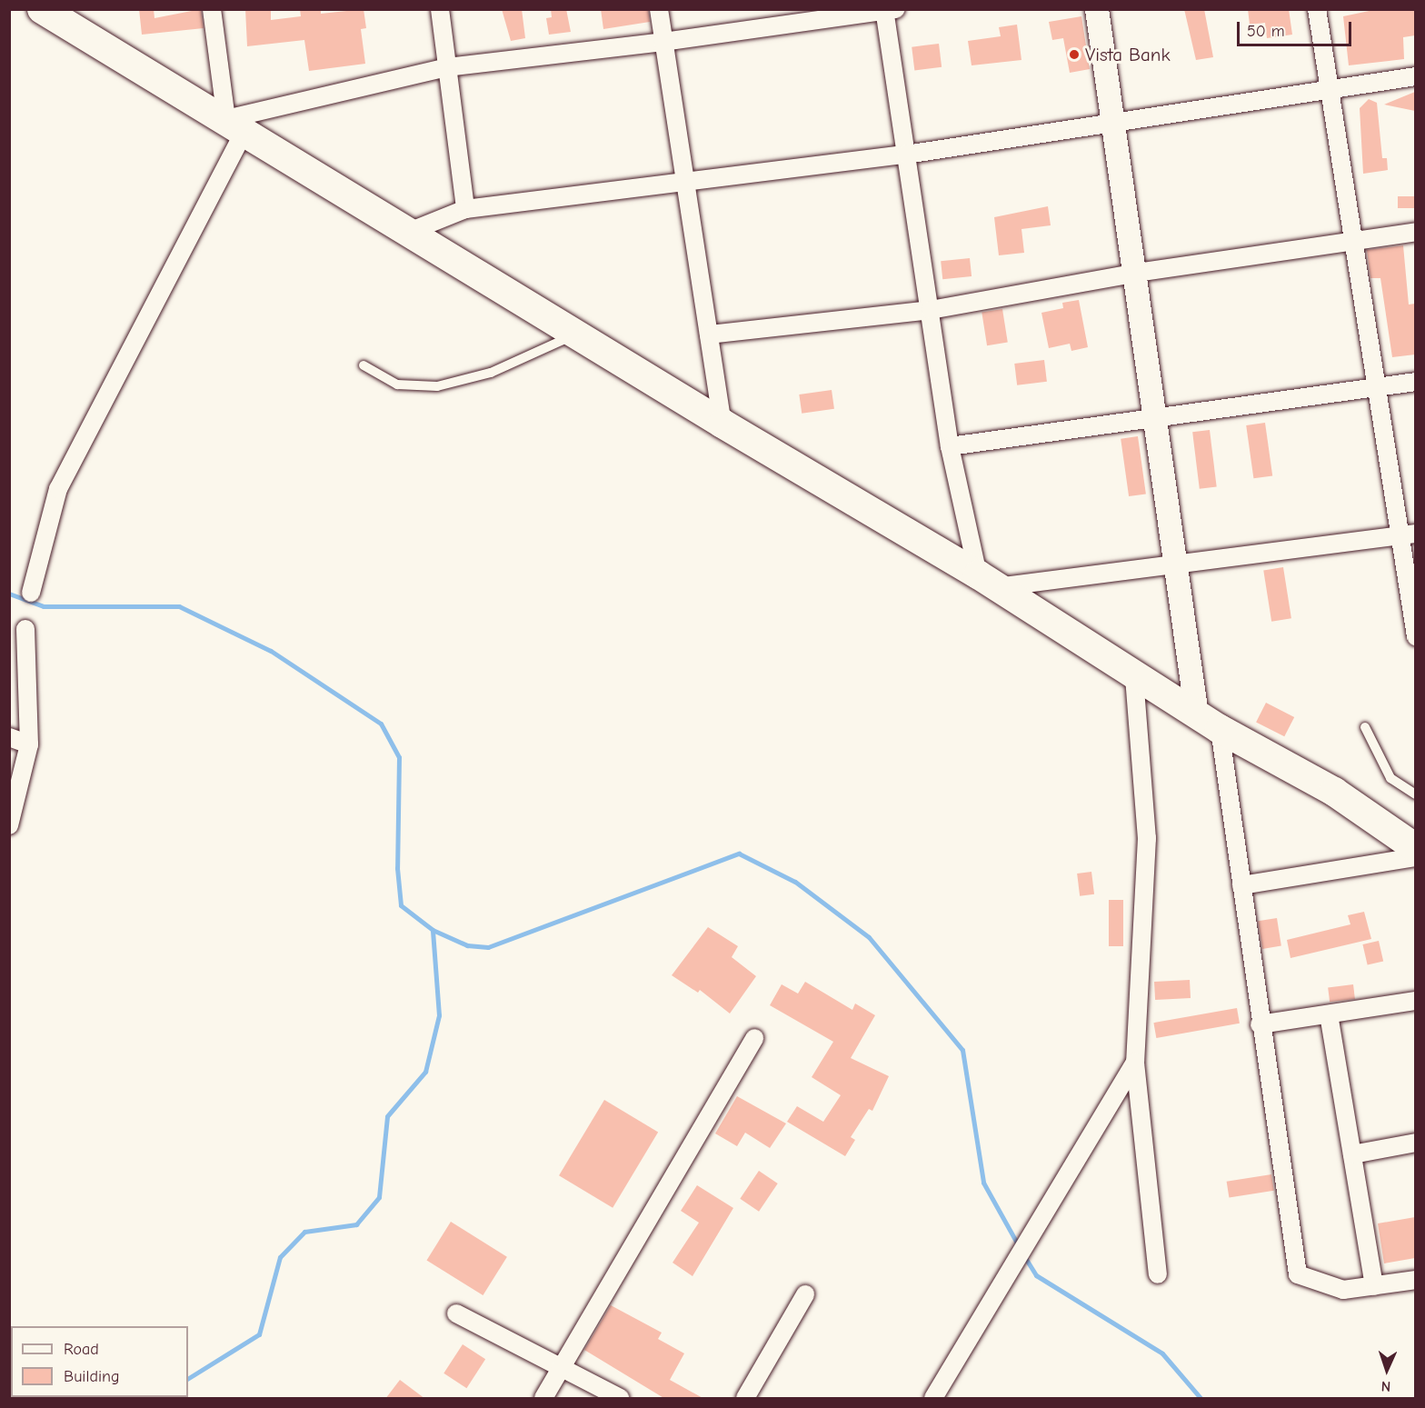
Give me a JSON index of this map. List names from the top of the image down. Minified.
{"places":["Vista Bank"],"legend":["Road","Building"],"scale_bar":"50 m","north":"bottom"}
